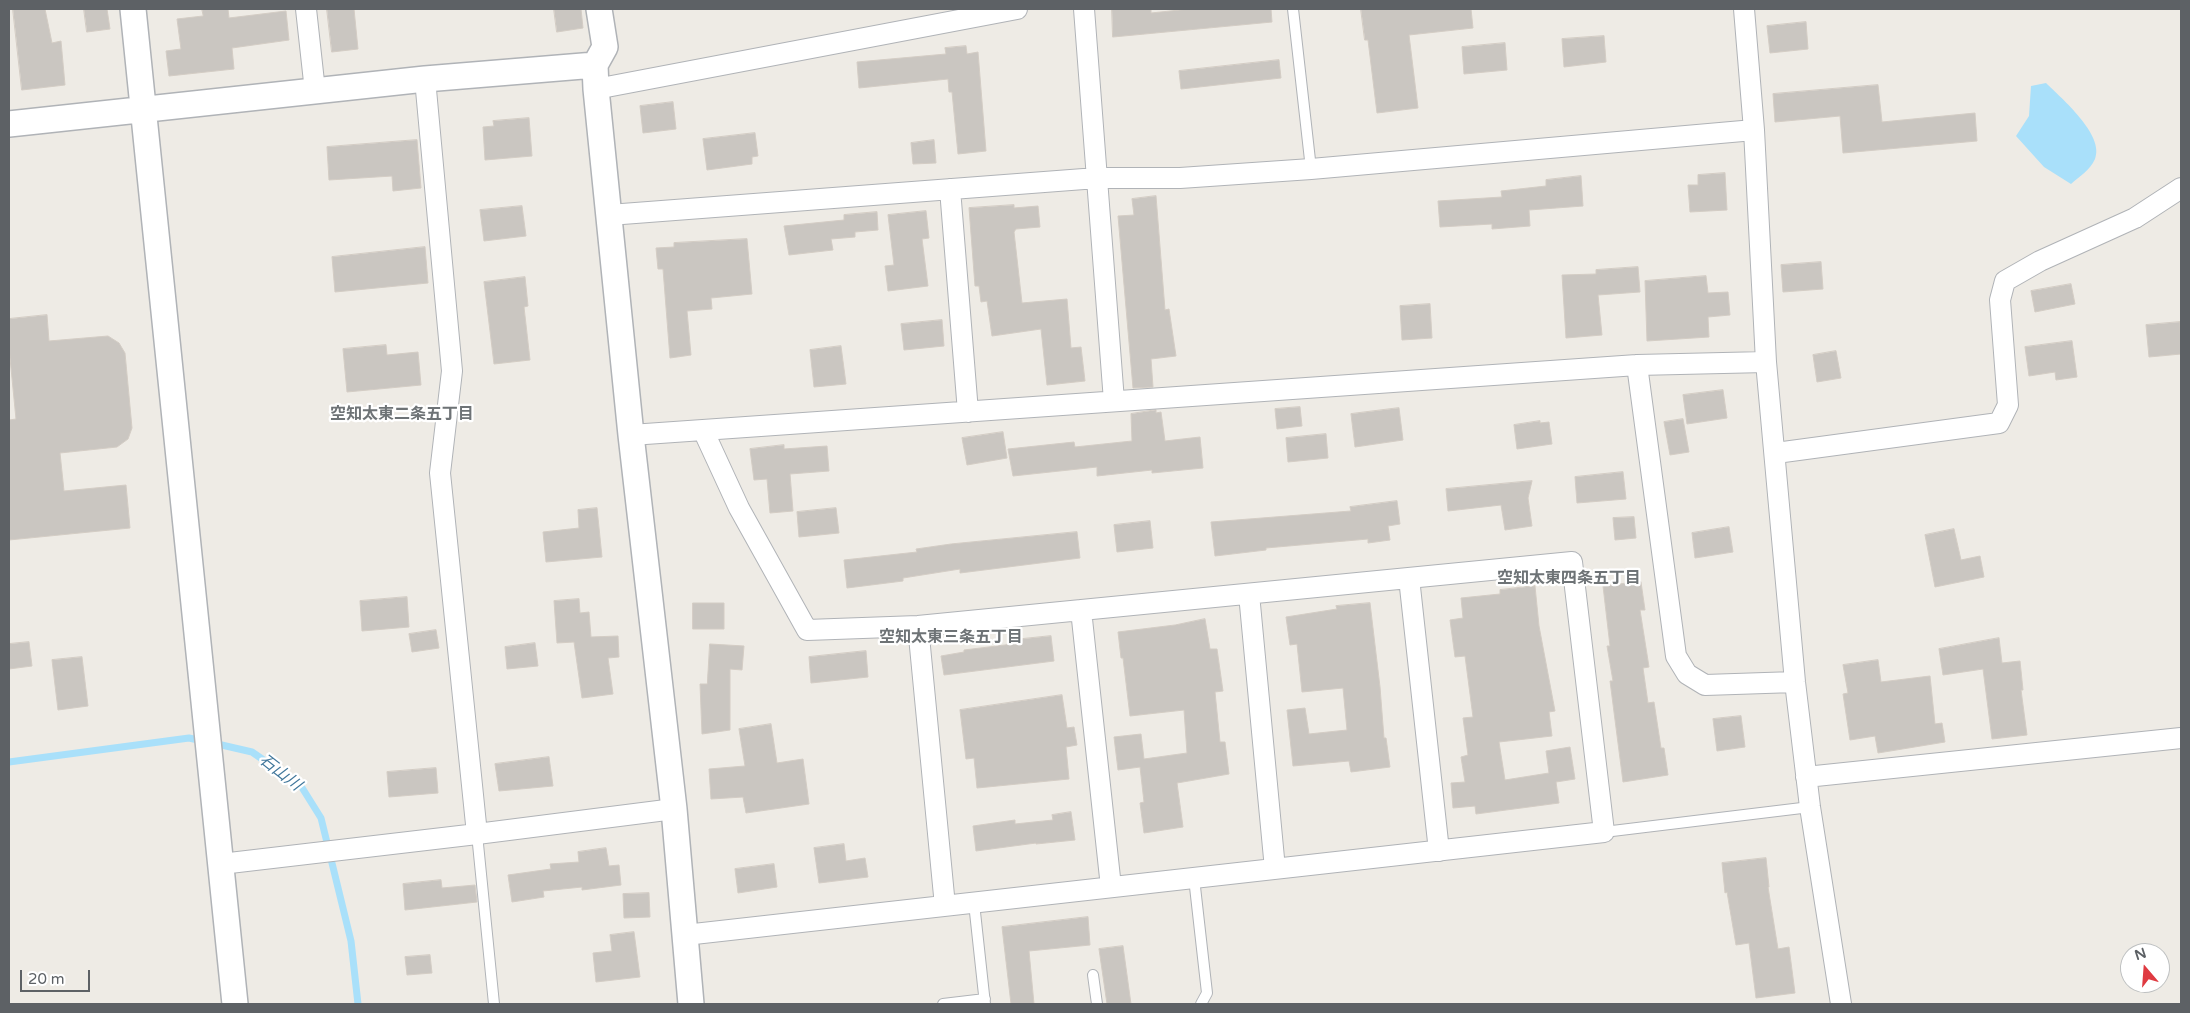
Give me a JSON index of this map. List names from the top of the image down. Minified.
{"districts":["空知太東二条五丁目","空知太東四条五丁目","空知太東三条五丁目"],"water":["石山川"],"scale_bar":"20 m","north":"top"}
